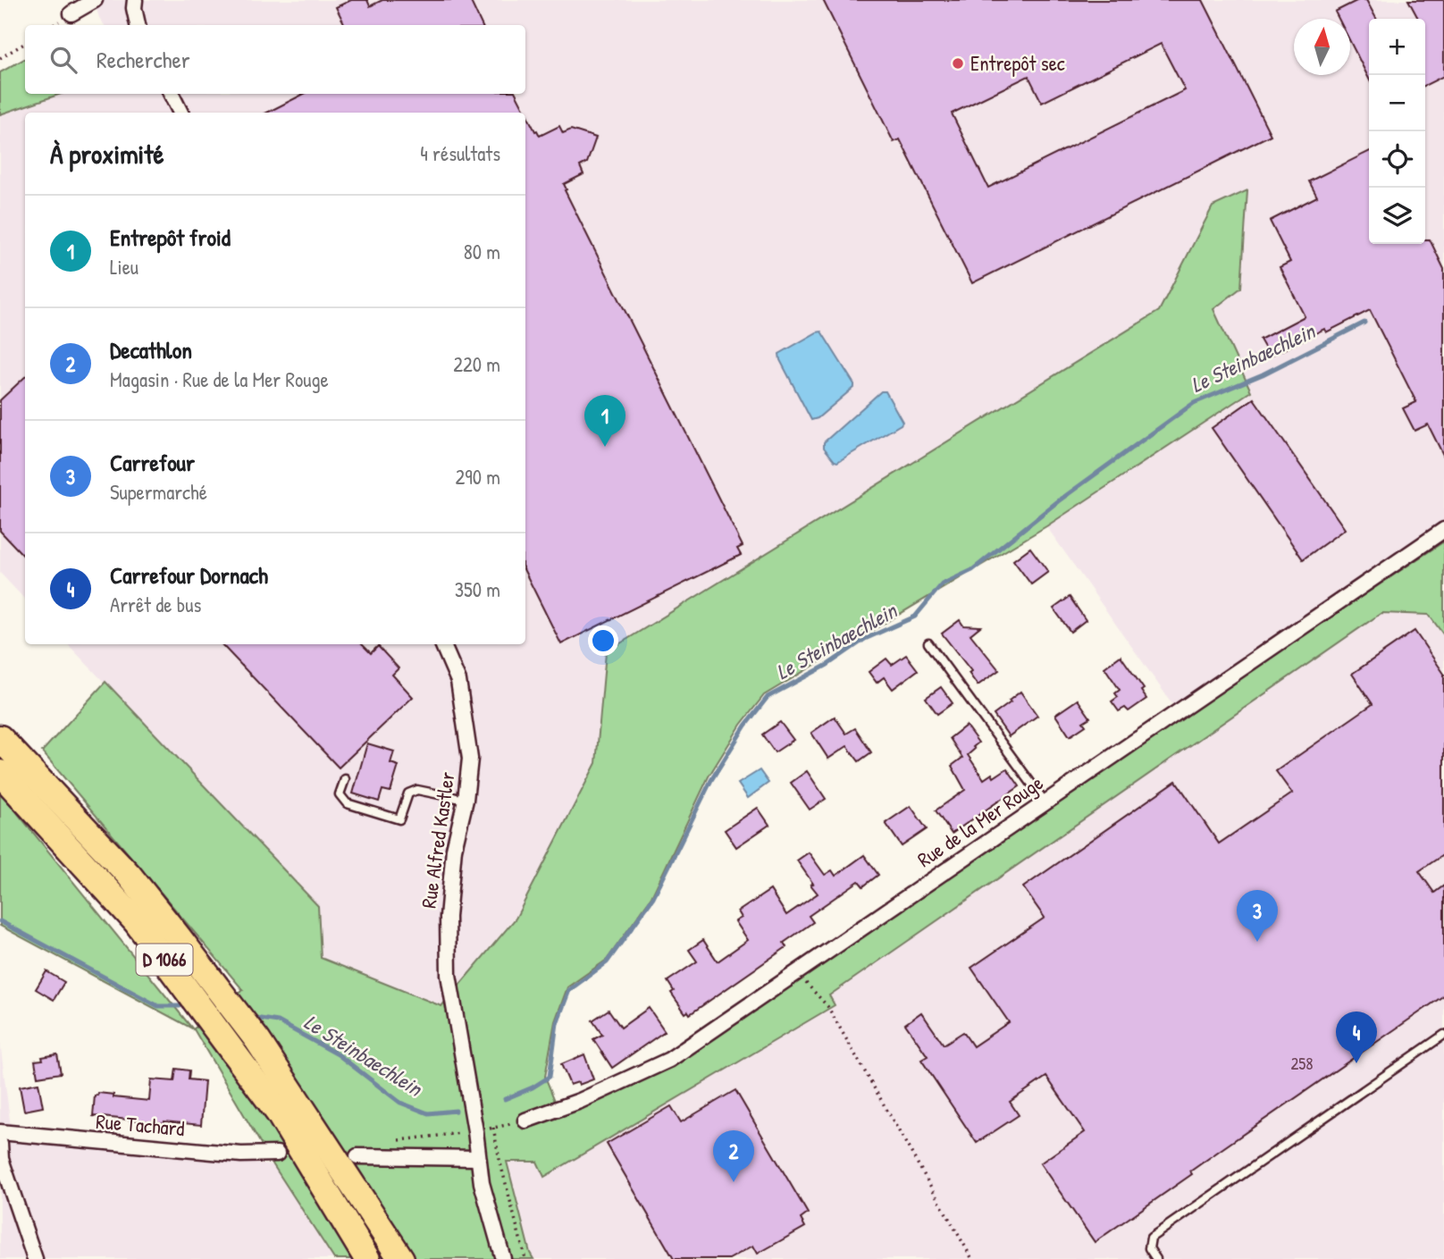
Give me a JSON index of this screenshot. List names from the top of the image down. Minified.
{"streets":{"highway":["D 1066"],"street":["Rue de la Mer Rouge","Rue Alfred Kastler","Rue Tachard"]},"water":["Le Steinbaechlein"],"places":["Entrepôt sec"],"house_numbers":["258"],"north":"top","page":{"map_buttons":["+","−"],"search":"Rechercher","heading":["À proximité","4 résultats"],"list":[{"mark":"1","name":"Entrepôt froid","note":"Lieu","value":"80 m"},{"mark":"2","name":"Decathlon","note":"Magasin · Rue de la Mer Rouge","value":"220 m"},{"mark":"3","name":"Carrefour","note":"Supermarché","value":"290 m"},{"mark":"4","name":"Carrefour Dornach","note":"Arrêt de bus","value":"350 m"}],"pins":["1","3","4","2"]}}
